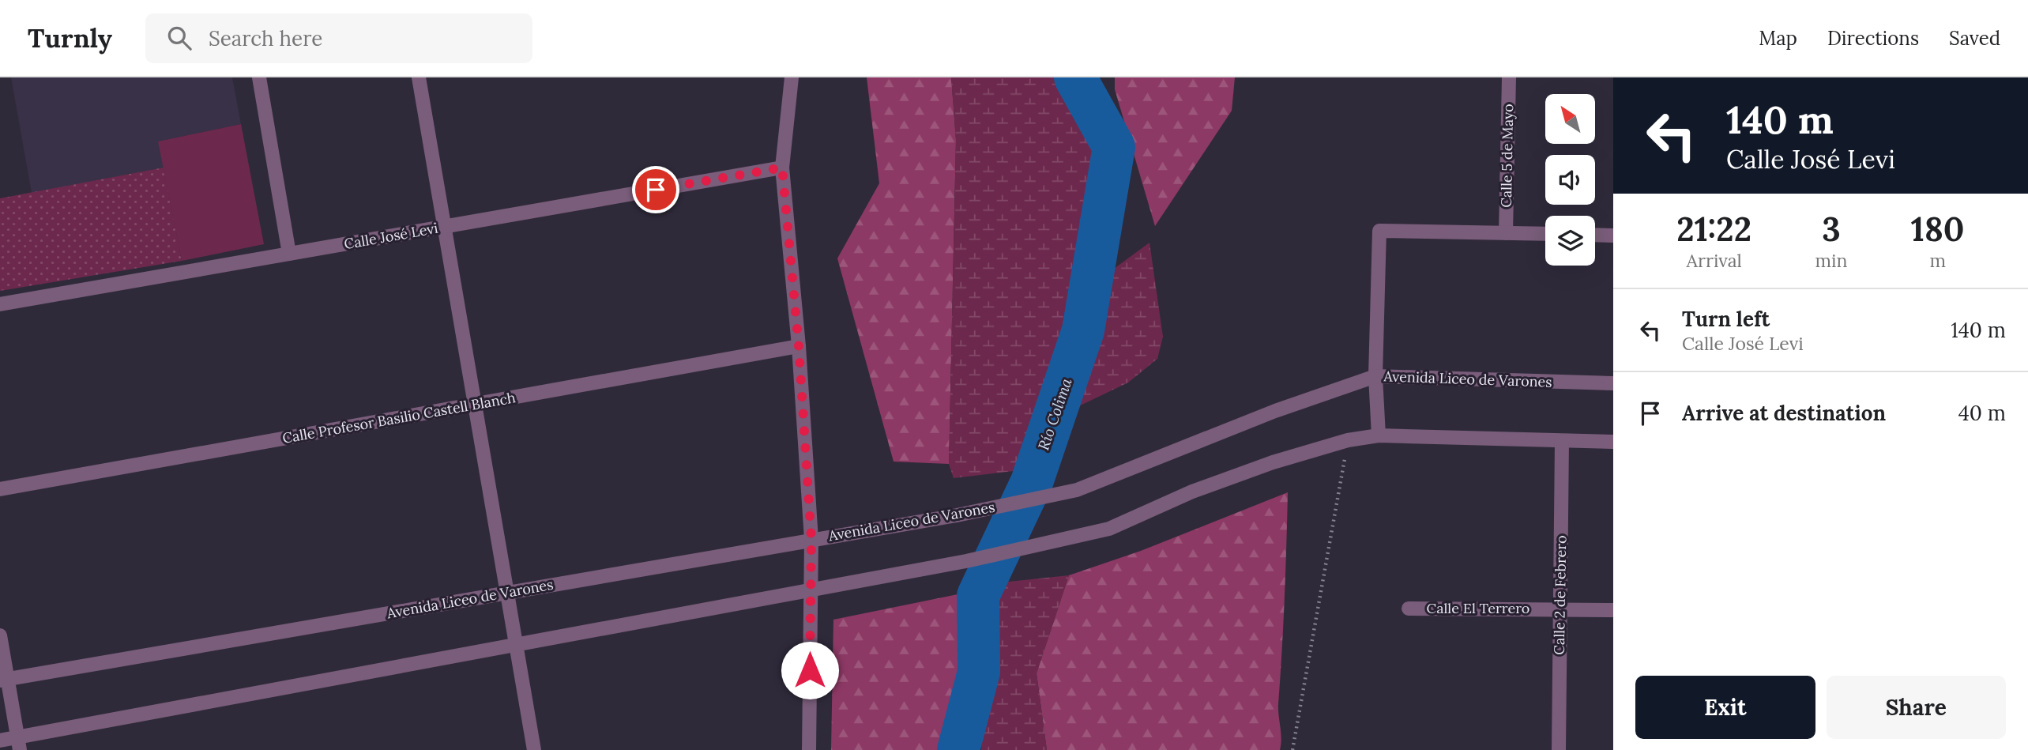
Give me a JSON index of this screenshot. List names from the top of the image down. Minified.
{"streets":{"street":["Calle 5 de Mayo","Calle José Levi","Avenida Liceo de Varones","Calle Profesor Basilio Castell Blanch","Calle 2 de Febrero","Calle El Terrero"]},"crossings":[["Calle 2 de Febrero","Calle El Terrero"]],"water":["Río Colima"],"north":"top left","page":{"header":"Turnly","search":"Search here","nav":["Map","Directions","Saved"],"turn":["140 m","Calle José Levi"],"eta":["21:22","Arrival","3","min","180","m"],"list":[{"name":"Turn left","note":"Calle José Levi","value":"140 m"},{"name":"Arrive at destination","value":"40 m"}],"buttons":["Exit","Share"]}}
